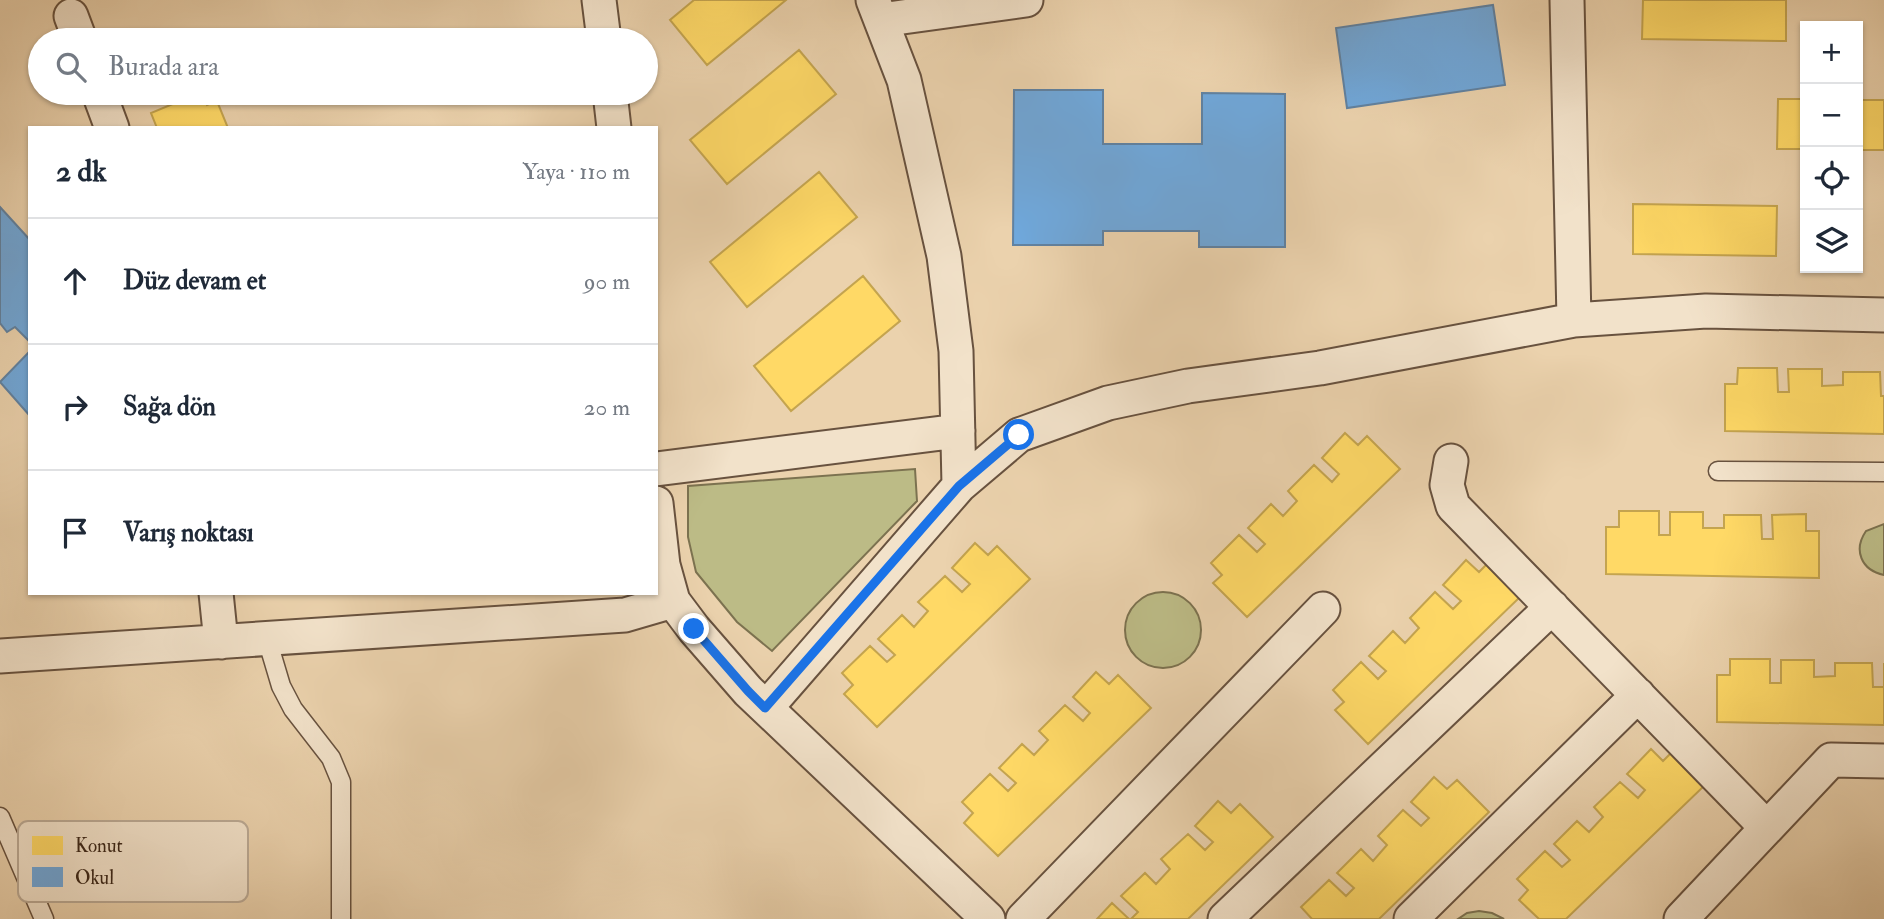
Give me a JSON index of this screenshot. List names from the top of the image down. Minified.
{"legend":["Konut","Okul"],"page":{"map_buttons":["+","−"],"search":"Burada ara","heading":["2 dk","Yaya · 110 m"],"list":[["Düz devam et","90 m"],["Sağa dön","20 m"],"Varış noktası"]}}
